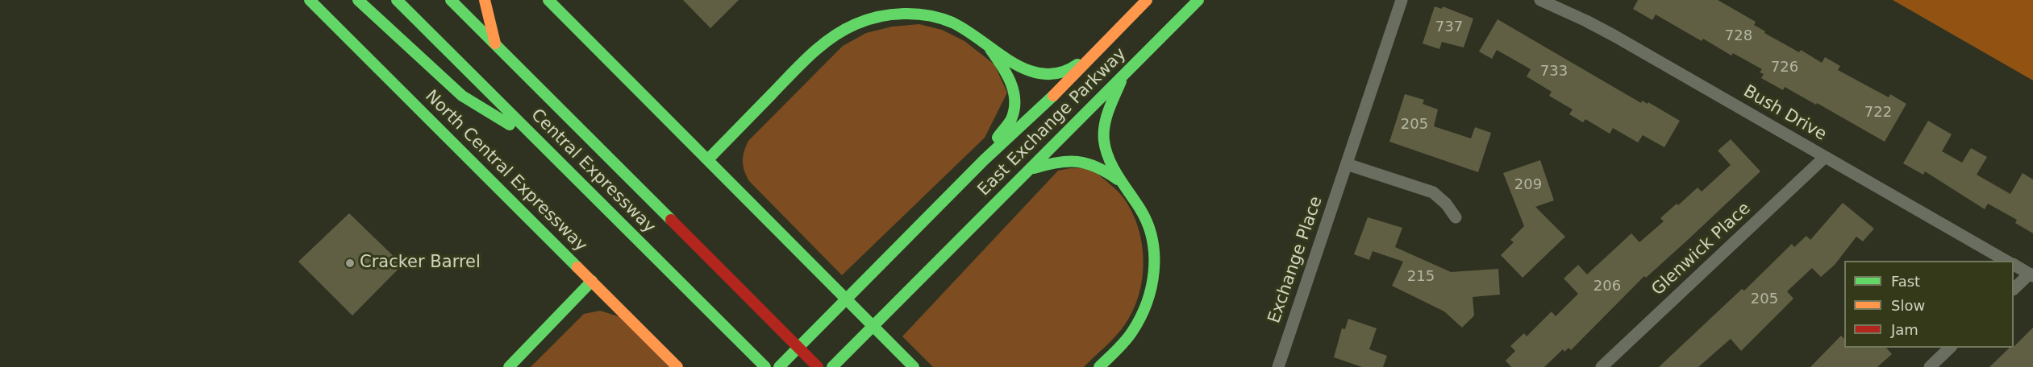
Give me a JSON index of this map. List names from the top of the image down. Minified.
{"streets":{"main road":["East Exchange Parkway","North Central Expressway","Central Expressway"],"street":["Bush Drive","Glenwick Place","Exchange Place"]},"crossings":[["Bush Drive","Glenwick Place"]],"places":["Cracker Barrel"],"house_numbers":["737","728","726","733","722","205","209","215","206","205"],"legend":["Fast","Slow","Jam"]}
